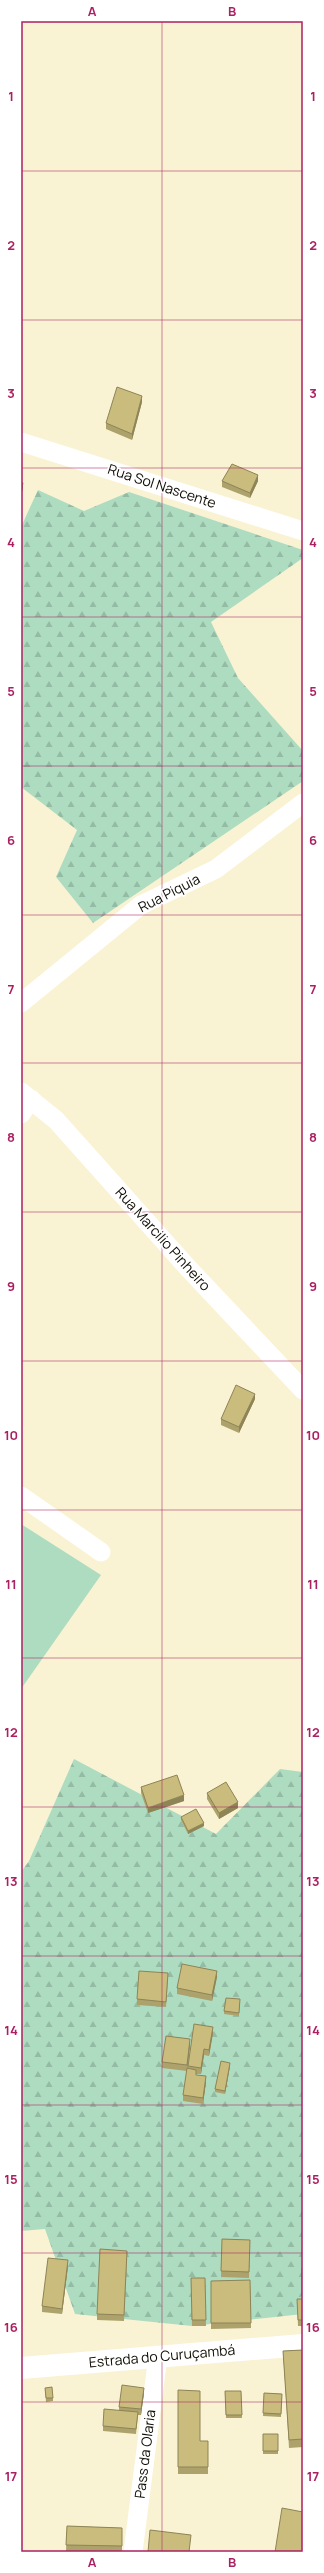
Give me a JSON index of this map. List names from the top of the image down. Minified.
{"streets":{"street":["Rua Sol Nascente","Rua Piquia","Rua Marcilio Pinheiro","Estrada do Curuçambá","Pass da Olaria"]},"crossings":[["Estrada do Curuçambá","Pass da Olaria"]],"grid":{"columns":["A","B"],"rows":["1","2","3","4","5","6","7","8","9","10","11","12","13","14","15","16","17"]}}
